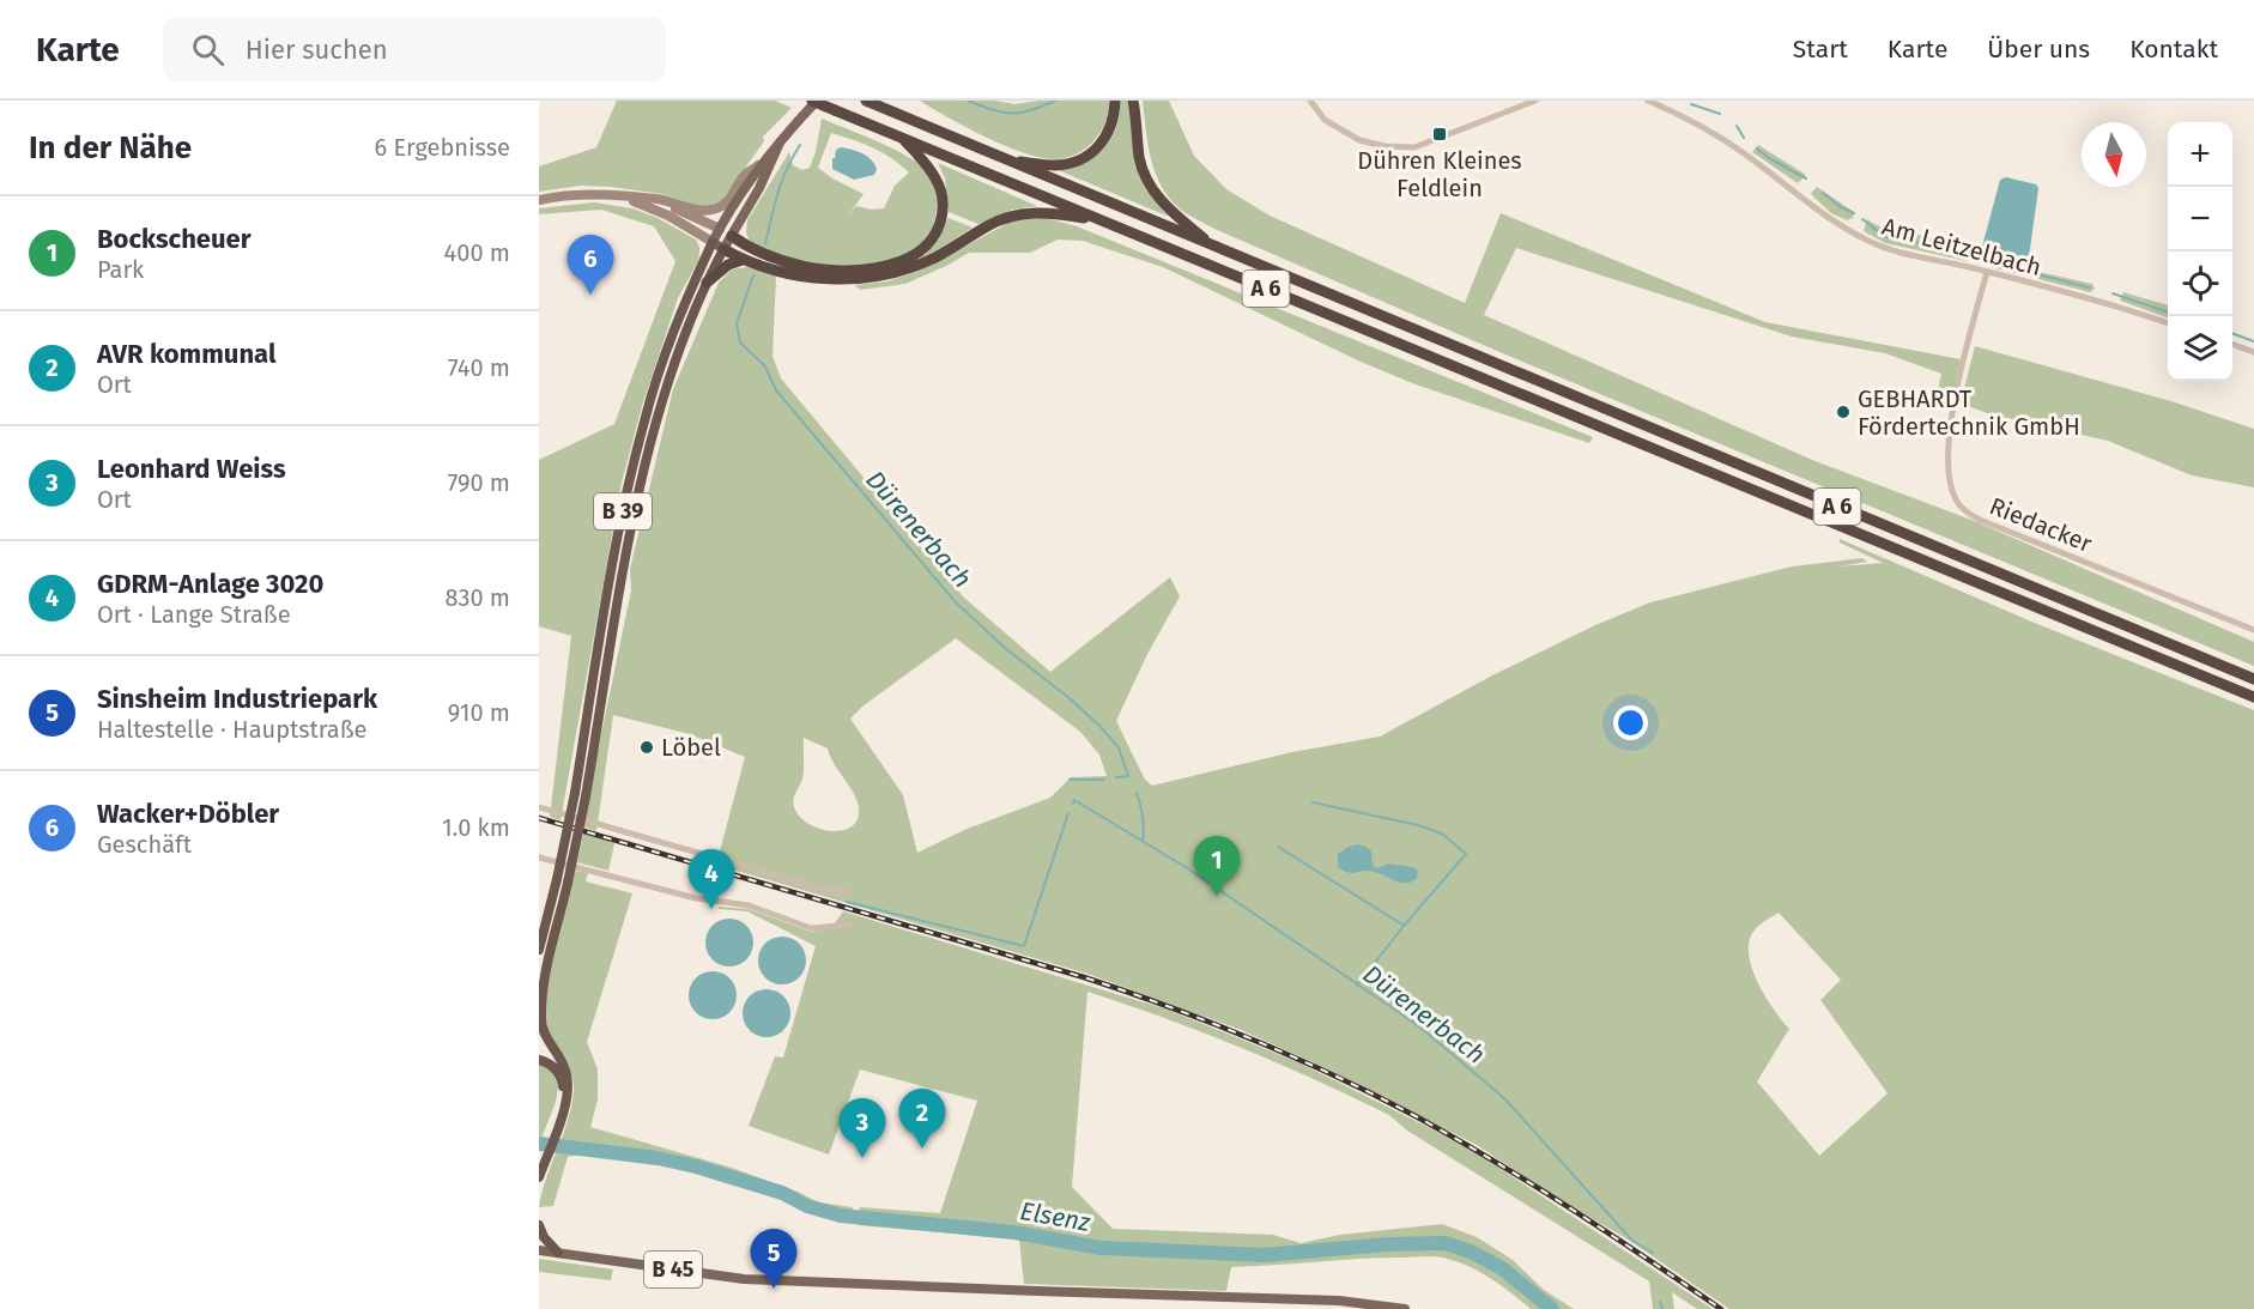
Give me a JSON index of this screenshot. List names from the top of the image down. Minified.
{"streets":{"highway":["A 6","B 39"],"main road":["B 45"],"street":["Am Leitzelbach","Riedacker"]},"crossings":[["Am Leitzelbach","Riedacker"]],"water":["Dürenerbach","Elsenz"],"places":{"transit":["Dühren Kleines Feldlein"],"other":["GEBHARDT Fördertechnik GmbH","Löbel"]},"north":"bottom","page":{"header":"Karte","search":"Hier suchen","nav":["Start","Karte","Über uns","Kontakt"],"heading":["In der Nähe","6 Ergebnisse"],"map_buttons":["+","−"],"list":[{"mark":"1","name":"Bockscheuer","note":"Park","value":"400 m"},{"mark":"2","name":"AVR kommunal","note":"Ort","value":"740 m"},{"mark":"3","name":"Leonhard Weiss","note":"Ort","value":"790 m"},{"mark":"4","name":"GDRM-Anlage 3020","note":"Ort · Lange Straße","value":"830 m"},{"mark":"5","name":"Sinsheim Industriepark","note":"Haltestelle · Hauptstraße","value":"910 m"},{"mark":"6","name":"Wacker+Döbler","note":"Geschäft","value":"1.0 km"}],"pins":["6","1","4","2","3","5"]}}
